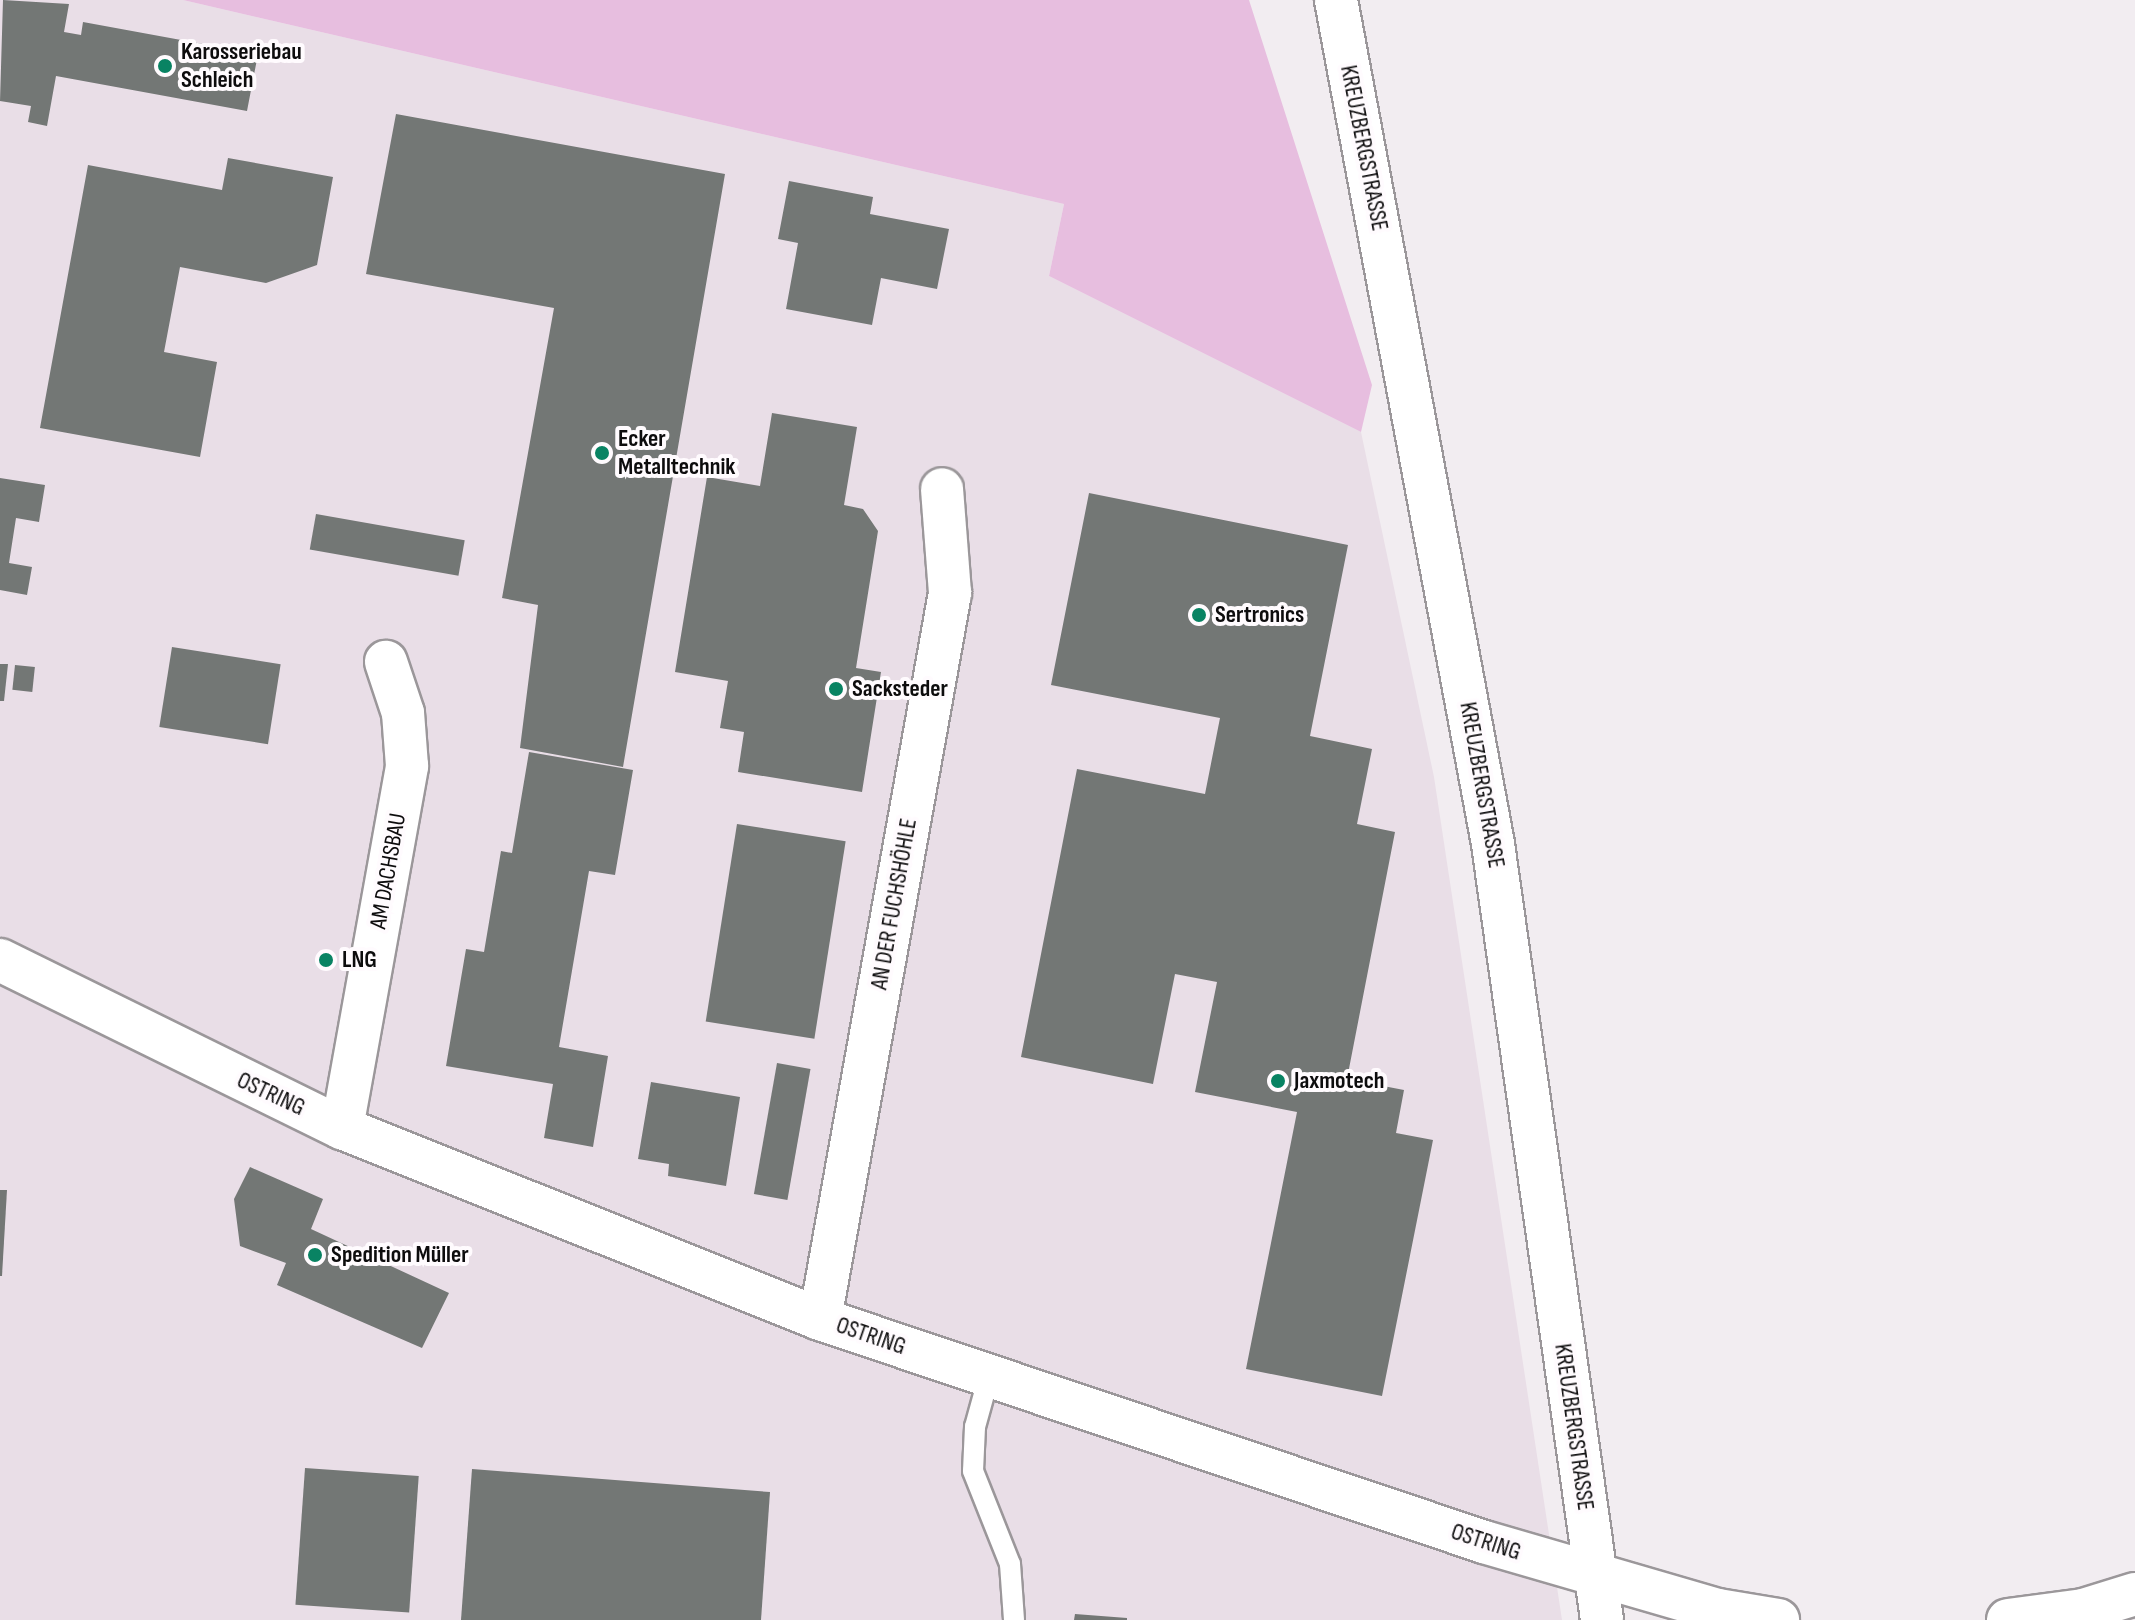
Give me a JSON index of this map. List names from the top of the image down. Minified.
{"streets":{"street":["KREUZBERGSTRASSE","AM DACHSBAU","AN DER FUCHSHÖHLE","OSTRING"]},"crossings":[["KREUZBERGSTRASSE","OSTRING"],["AM DACHSBAU","OSTRING"],["AN DER FUCHSHÖHLE","OSTRING"]],"places":["Karosseriebau Schleich","Ecker Metalltechnik","Sertronics","Sacksteder","LNG","Jaxmotech","Spedition Müller"]}
